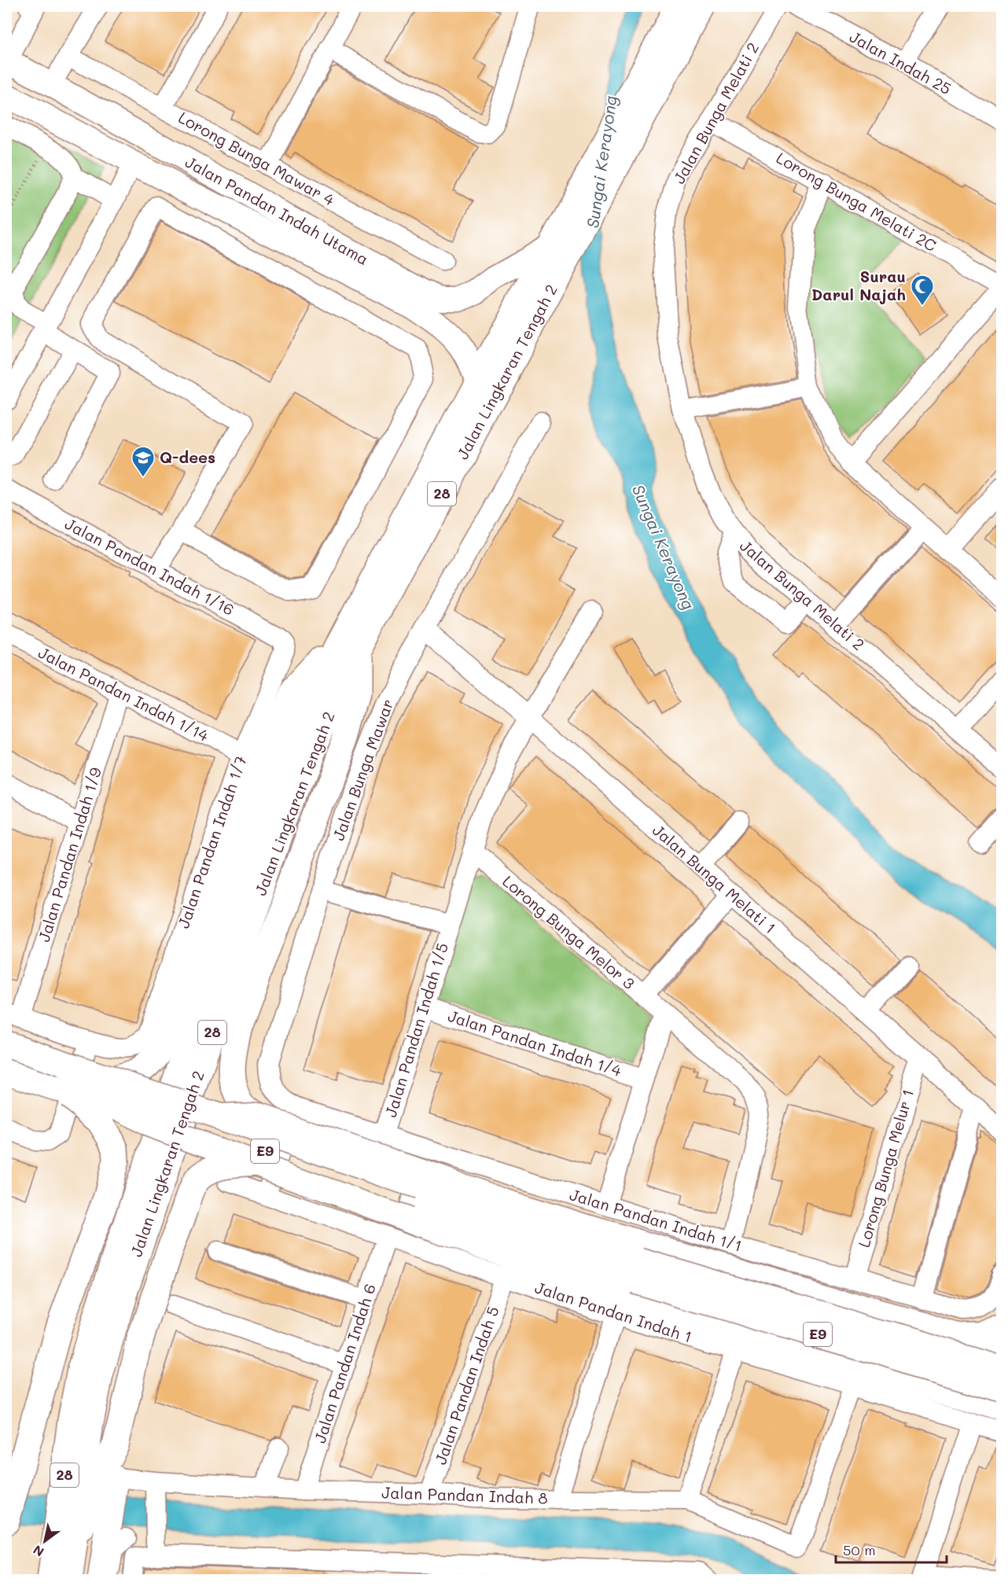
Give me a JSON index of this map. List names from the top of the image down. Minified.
{"streets":{"highway":["Jalan Lingkaran Tengah 2","28","E9"],"main road":["Jalan Pandan Indah Utama"],"street":["Jalan Indah 25","Jalan Bunga Melati 2","Lorong Bunga Mawar 4","Lorong Bunga Melati 2C","Jalan Pandan Indah 1/16","Jalan Pandan Indah 1/14","Jalan Bunga Mawar","Jalan Pandan Indah 1/7","Jalan Pandan Indah 1/9","Jalan Bunga Melati 1","Lorong Bunga Melor 3","Jalan Pandan Indah 1/5","Jalan Pandan Indah 1/4","Lorong Bunga Melur 1","Jalan Pandan Indah 1/1","Jalan Pandan Indah 1","Jalan Pandan Indah 6","Jalan Pandan Indah 5","Jalan Pandan Indah 8"]},"crossings":[["Jalan Bunga Melati 2","Lorong Bunga Melati 2C"],["Jalan Pandan Indah Utama","Jalan Lingkaran Tengah 2"],["Jalan Pandan Indah 1/16","Jalan Pandan Indah 1/7"],["Jalan Pandan Indah 1/14","Jalan Pandan Indah 1/7"],["Jalan Pandan Indah 1/14","Jalan Pandan Indah 1/9"],["Jalan Bunga Mawar","Jalan Bunga Melati 1"],["Jalan Bunga Mawar","Jalan Pandan Indah 1/1"],["Jalan Bunga Melati 1","Jalan Pandan Indah 1/5"],["Jalan Bunga Melati 1","Lorong Bunga Melur 1"],["Lorong Bunga Melor 3","Jalan Pandan Indah 1/5"],["Lorong Bunga Melor 3","Jalan Pandan Indah 1/1"],["Jalan Pandan Indah 1/5","Jalan Pandan Indah 1/4"],["Jalan Pandan Indah 1/5","Jalan Pandan Indah 1/1"],["Lorong Bunga Melur 1","Jalan Pandan Indah 1/1"],["Jalan Pandan Indah 1","Jalan Pandan Indah 6"],["Jalan Pandan Indah 1","Jalan Pandan Indah 5"],["Jalan Pandan Indah 1","Jalan Pandan Indah 8"],["Jalan Pandan Indah 6","Jalan Pandan Indah 8"],["Jalan Pandan Indah 5","Jalan Pandan Indah 8"]],"water":["Sungai Kerayong"],"places":{"mosque":["Surau Darul Najah"],"school or university":["Q-dees"]},"scale_bar":"50 m","north":"bottom left"}
